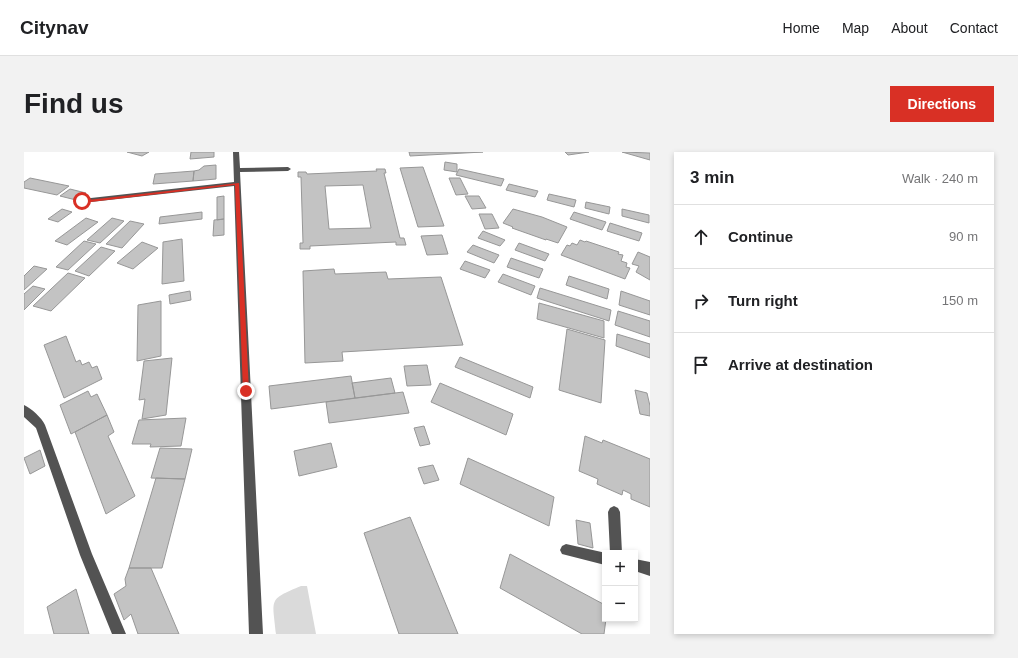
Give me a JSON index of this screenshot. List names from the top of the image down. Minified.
{"page":{"header":"Citynav","nav":["Home","Map","About","Contact"],"buttons":"Directions","title":"Find us","heading":["3 min","Walk · 240 m"],"list":[["Continue","90 m"],["Turn right","150 m"],"Arrive at destination"],"map_buttons":["+","−"]}}
